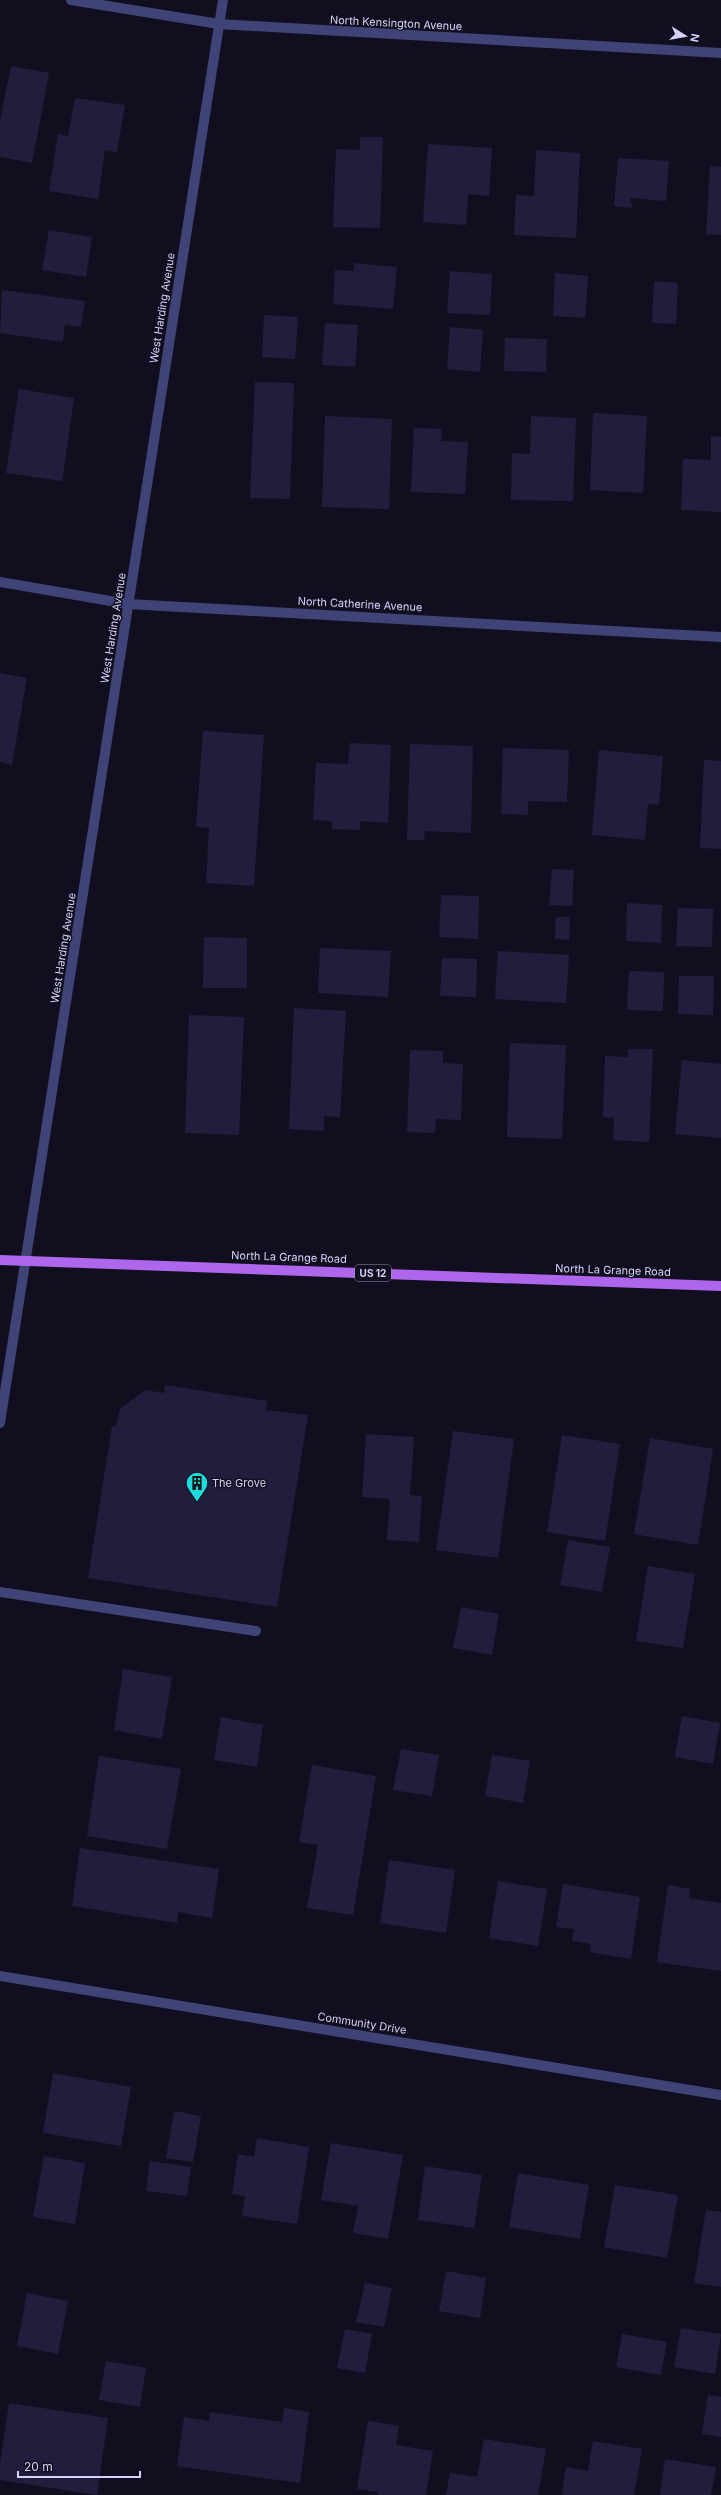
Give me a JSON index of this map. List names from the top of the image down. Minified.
{"streets":{"main road":["North La Grange Road","US 12"],"street":["North Kensington Avenue","West Harding Avenue","North Catherine Avenue","Community Drive"]},"crossings":[["North Kensington Avenue","West Harding Avenue"],["West Harding Avenue","North Catherine Avenue"],["West Harding Avenue","North La Grange Road"]],"places":{"building":["The Grove"]},"scale_bar":"20 m","north":"right"}
